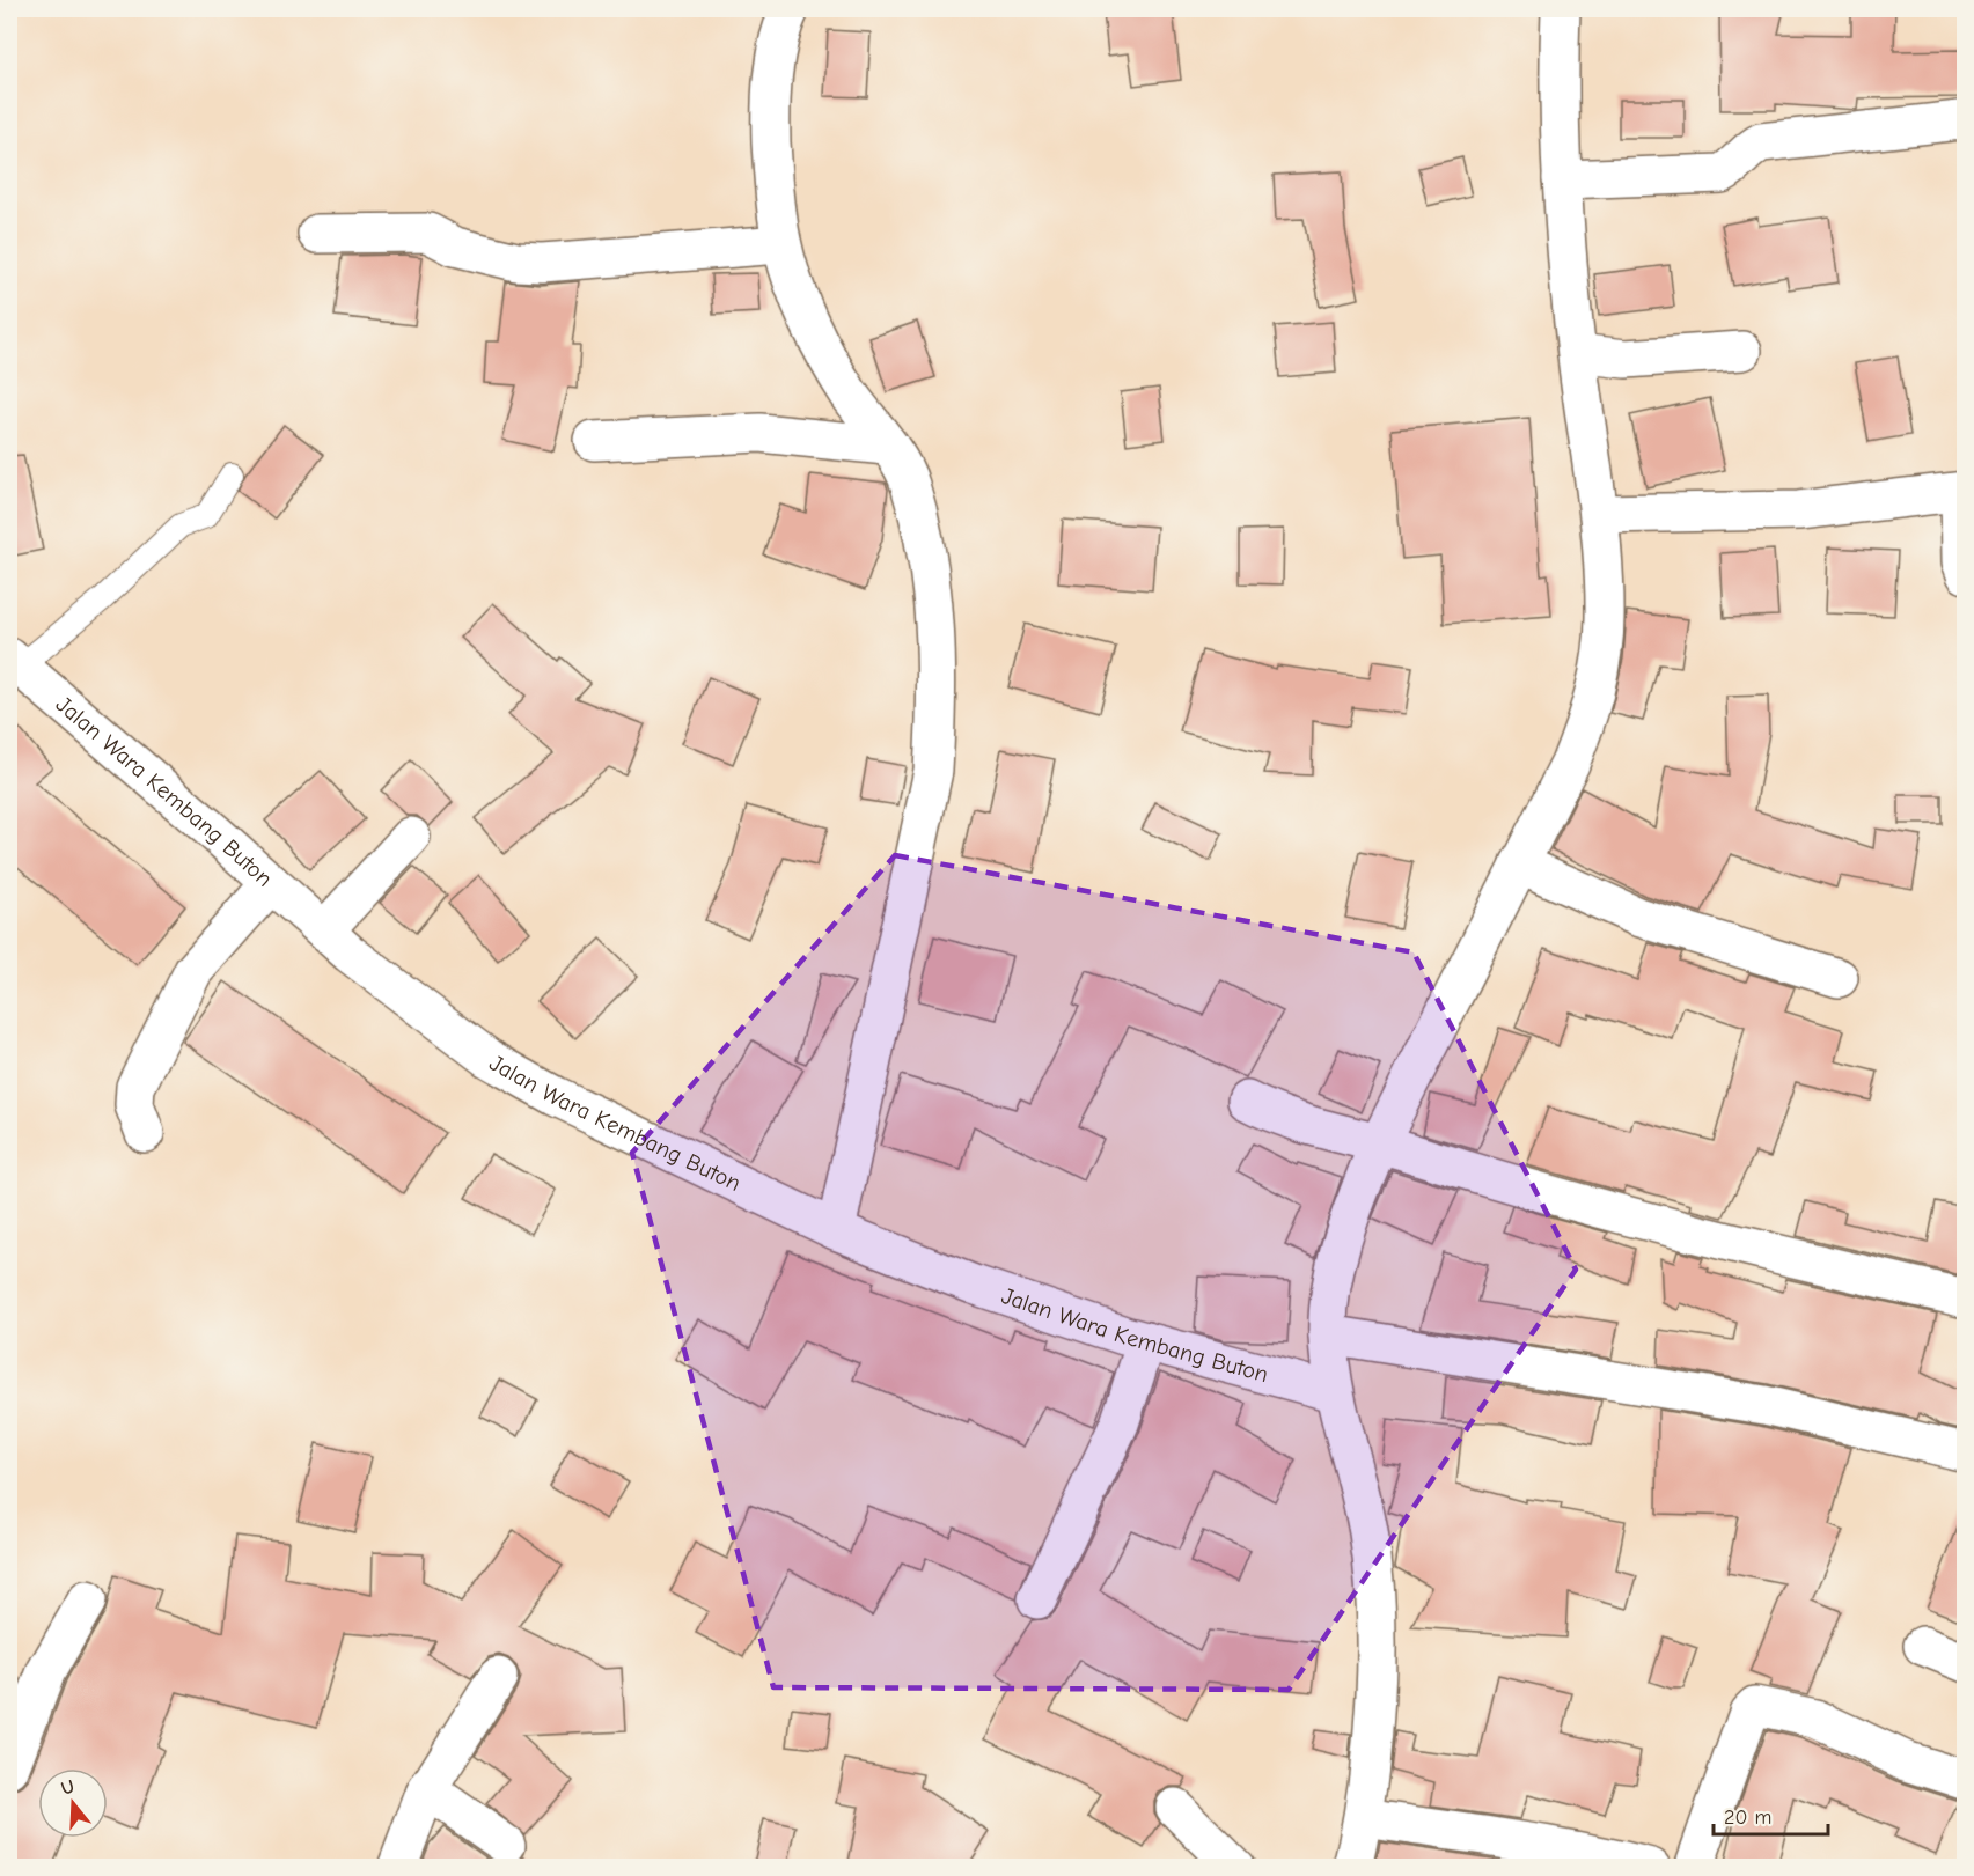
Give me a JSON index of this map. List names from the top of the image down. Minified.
{"streets":{"street":["Jalan Wara Kembang Buton"]},"scale_bar":"20 m","north":"top"}
